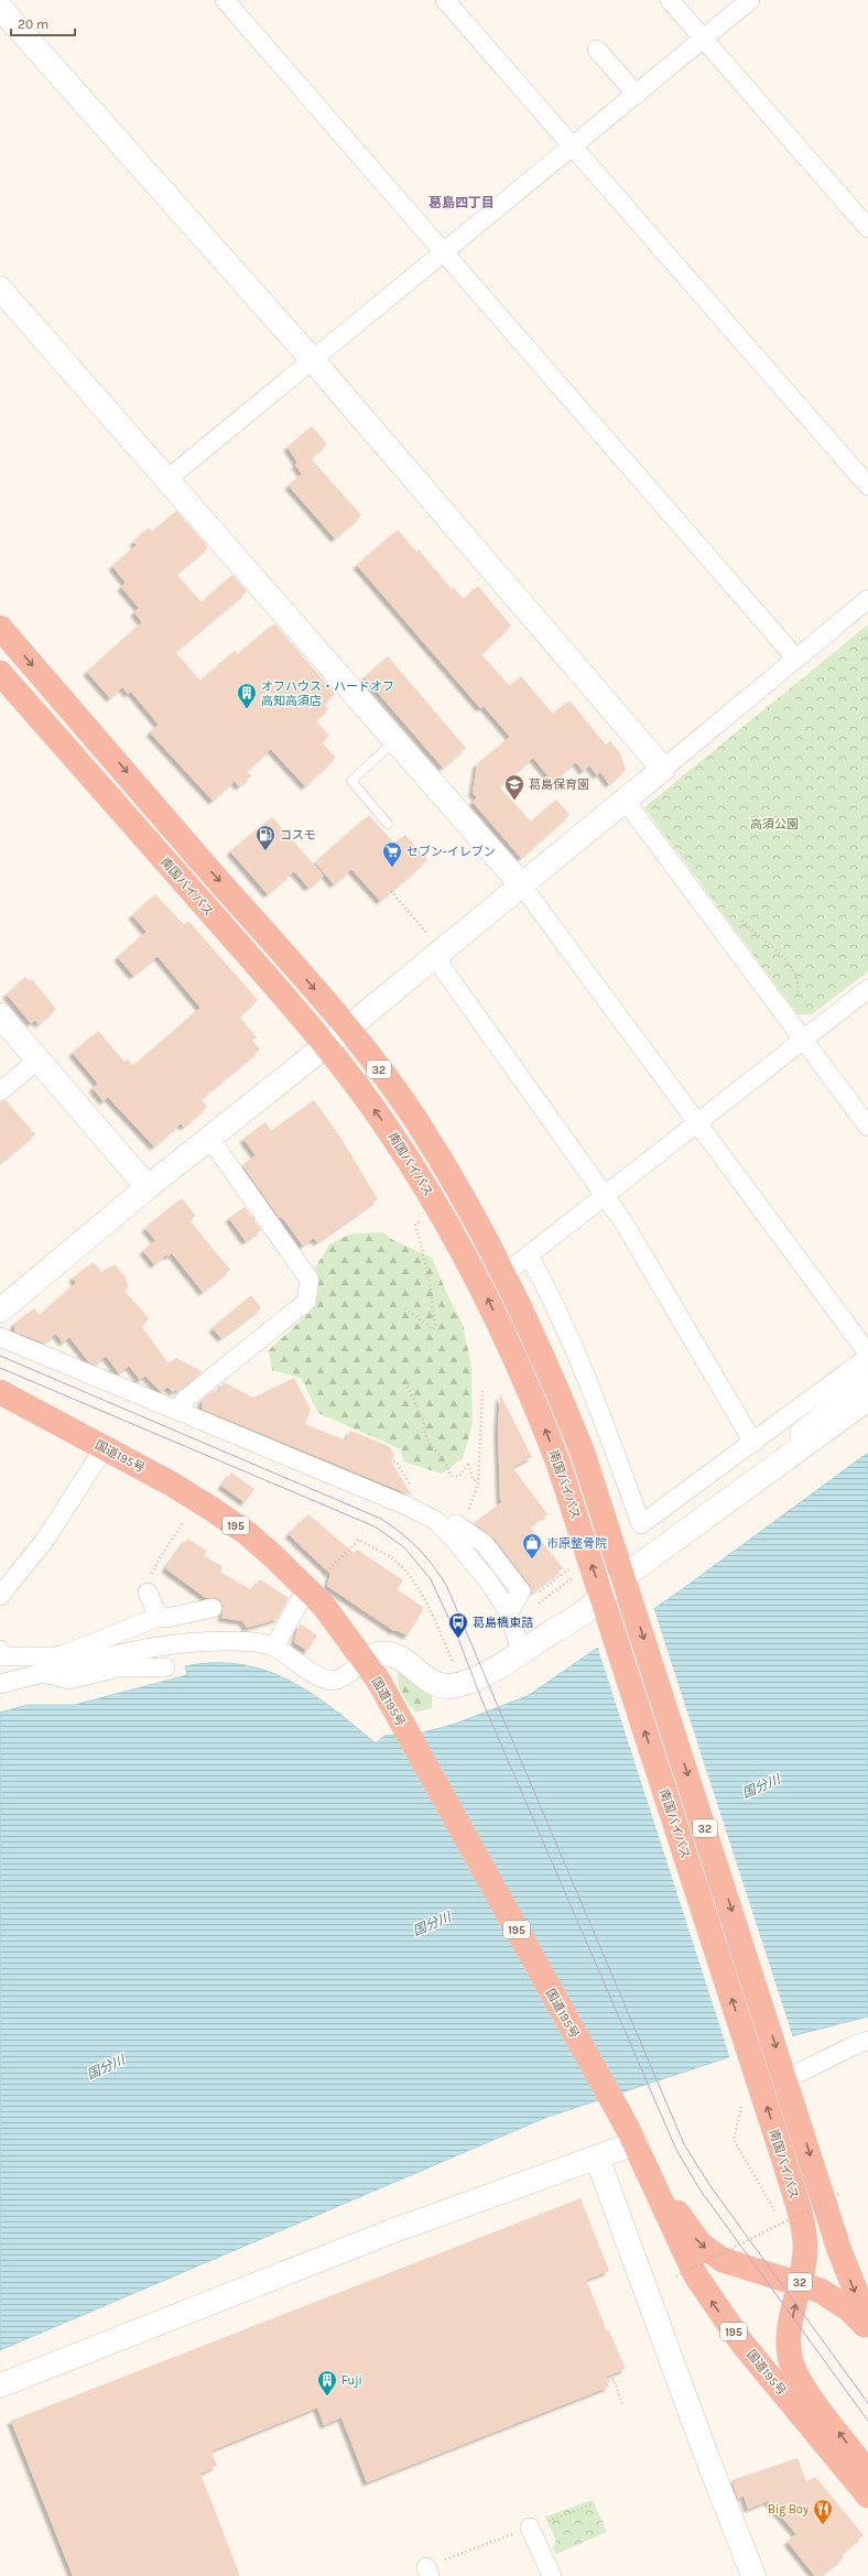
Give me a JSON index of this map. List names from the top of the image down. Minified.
{"streets":{"highway":["南国バイパス","32","国道195号","195"]},"crossings":[["南国バイパス","国道195号"]],"districts":["葛島四丁目"],"water":["国分川"],"parks":["高須公園"],"places":{"building":["オフハウス・ハードオフ 高知高須店","Fuji"],"school or university":["葛島保育園"],"fuel station":["コスモ"],"supermarket":["セブン-イレブン"],"shop":["市原整骨院"],"bus stop":["葛島橋東詰"],"restaurant":["Big Boy"]},"scale_bar":"20 m"}
